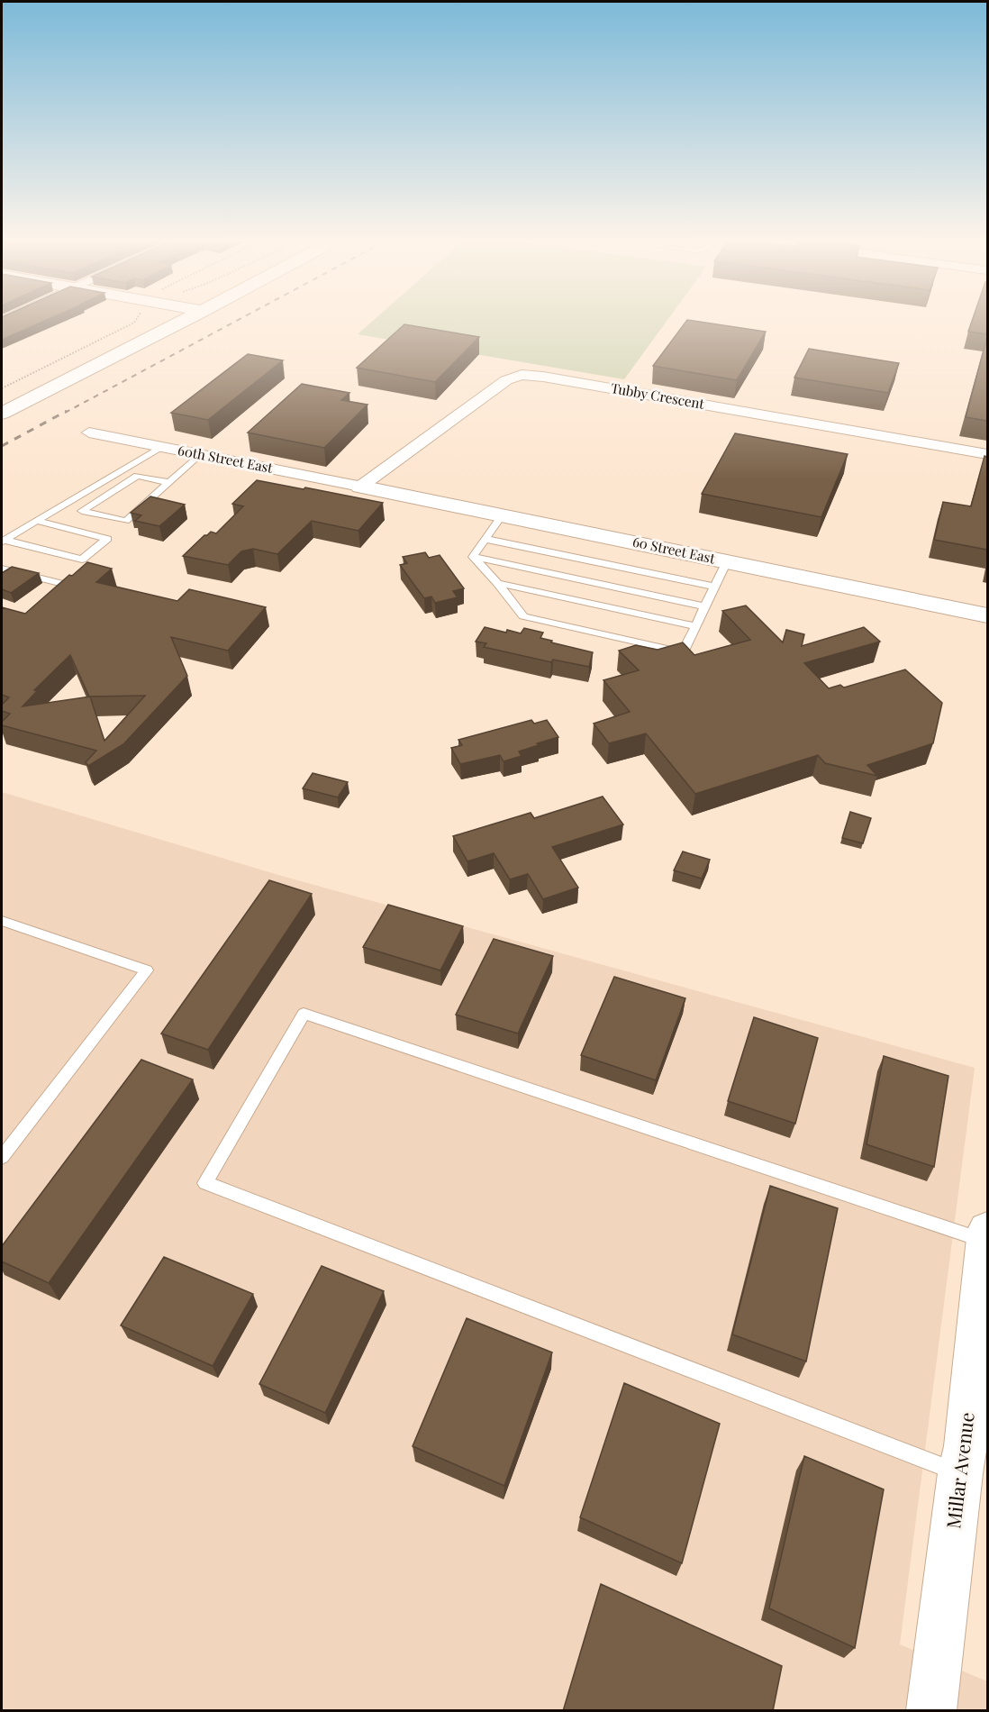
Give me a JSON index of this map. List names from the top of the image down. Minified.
{"streets":{"main road":["60 Street East","Millar Avenue"],"street":["Tubby Crescent","60th Street East"]},"crossings":[["Tubby Crescent","60th Street East"],["Tubby Crescent","60 Street East"],["60th Street East","60 Street East"]]}
